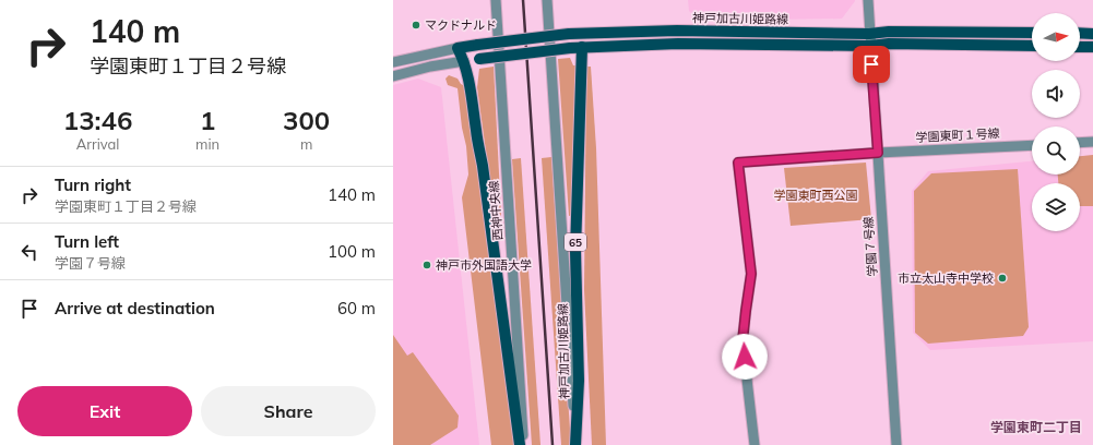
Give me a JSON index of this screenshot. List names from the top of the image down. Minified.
{"streets":{"main road":["神戸加古川姫路線","65"],"street":["学園東町１号線","西神中央線","学園７号線"]},"crossings":[["神戸加古川姫路線","学園７号線"],["学園東町１号線","学園７号線"]],"districts":["学園東町二丁目"],"parks":["学園東町西公園"],"places":["マクドナルド","神戸市外国語大学","市立太山寺中学校"],"north":"right","page":{"turn":["140 m","学園東町１丁目２号線"],"eta":["13:46","Arrival","1","min","300","m"],"list":[{"name":"Turn right","note":"学園東町１丁目２号線","value":"140 m"},{"name":"Turn left","note":"学園７号線","value":"100 m"},{"name":"Arrive at destination","value":"60 m"}],"buttons":["Exit","Share"]}}
